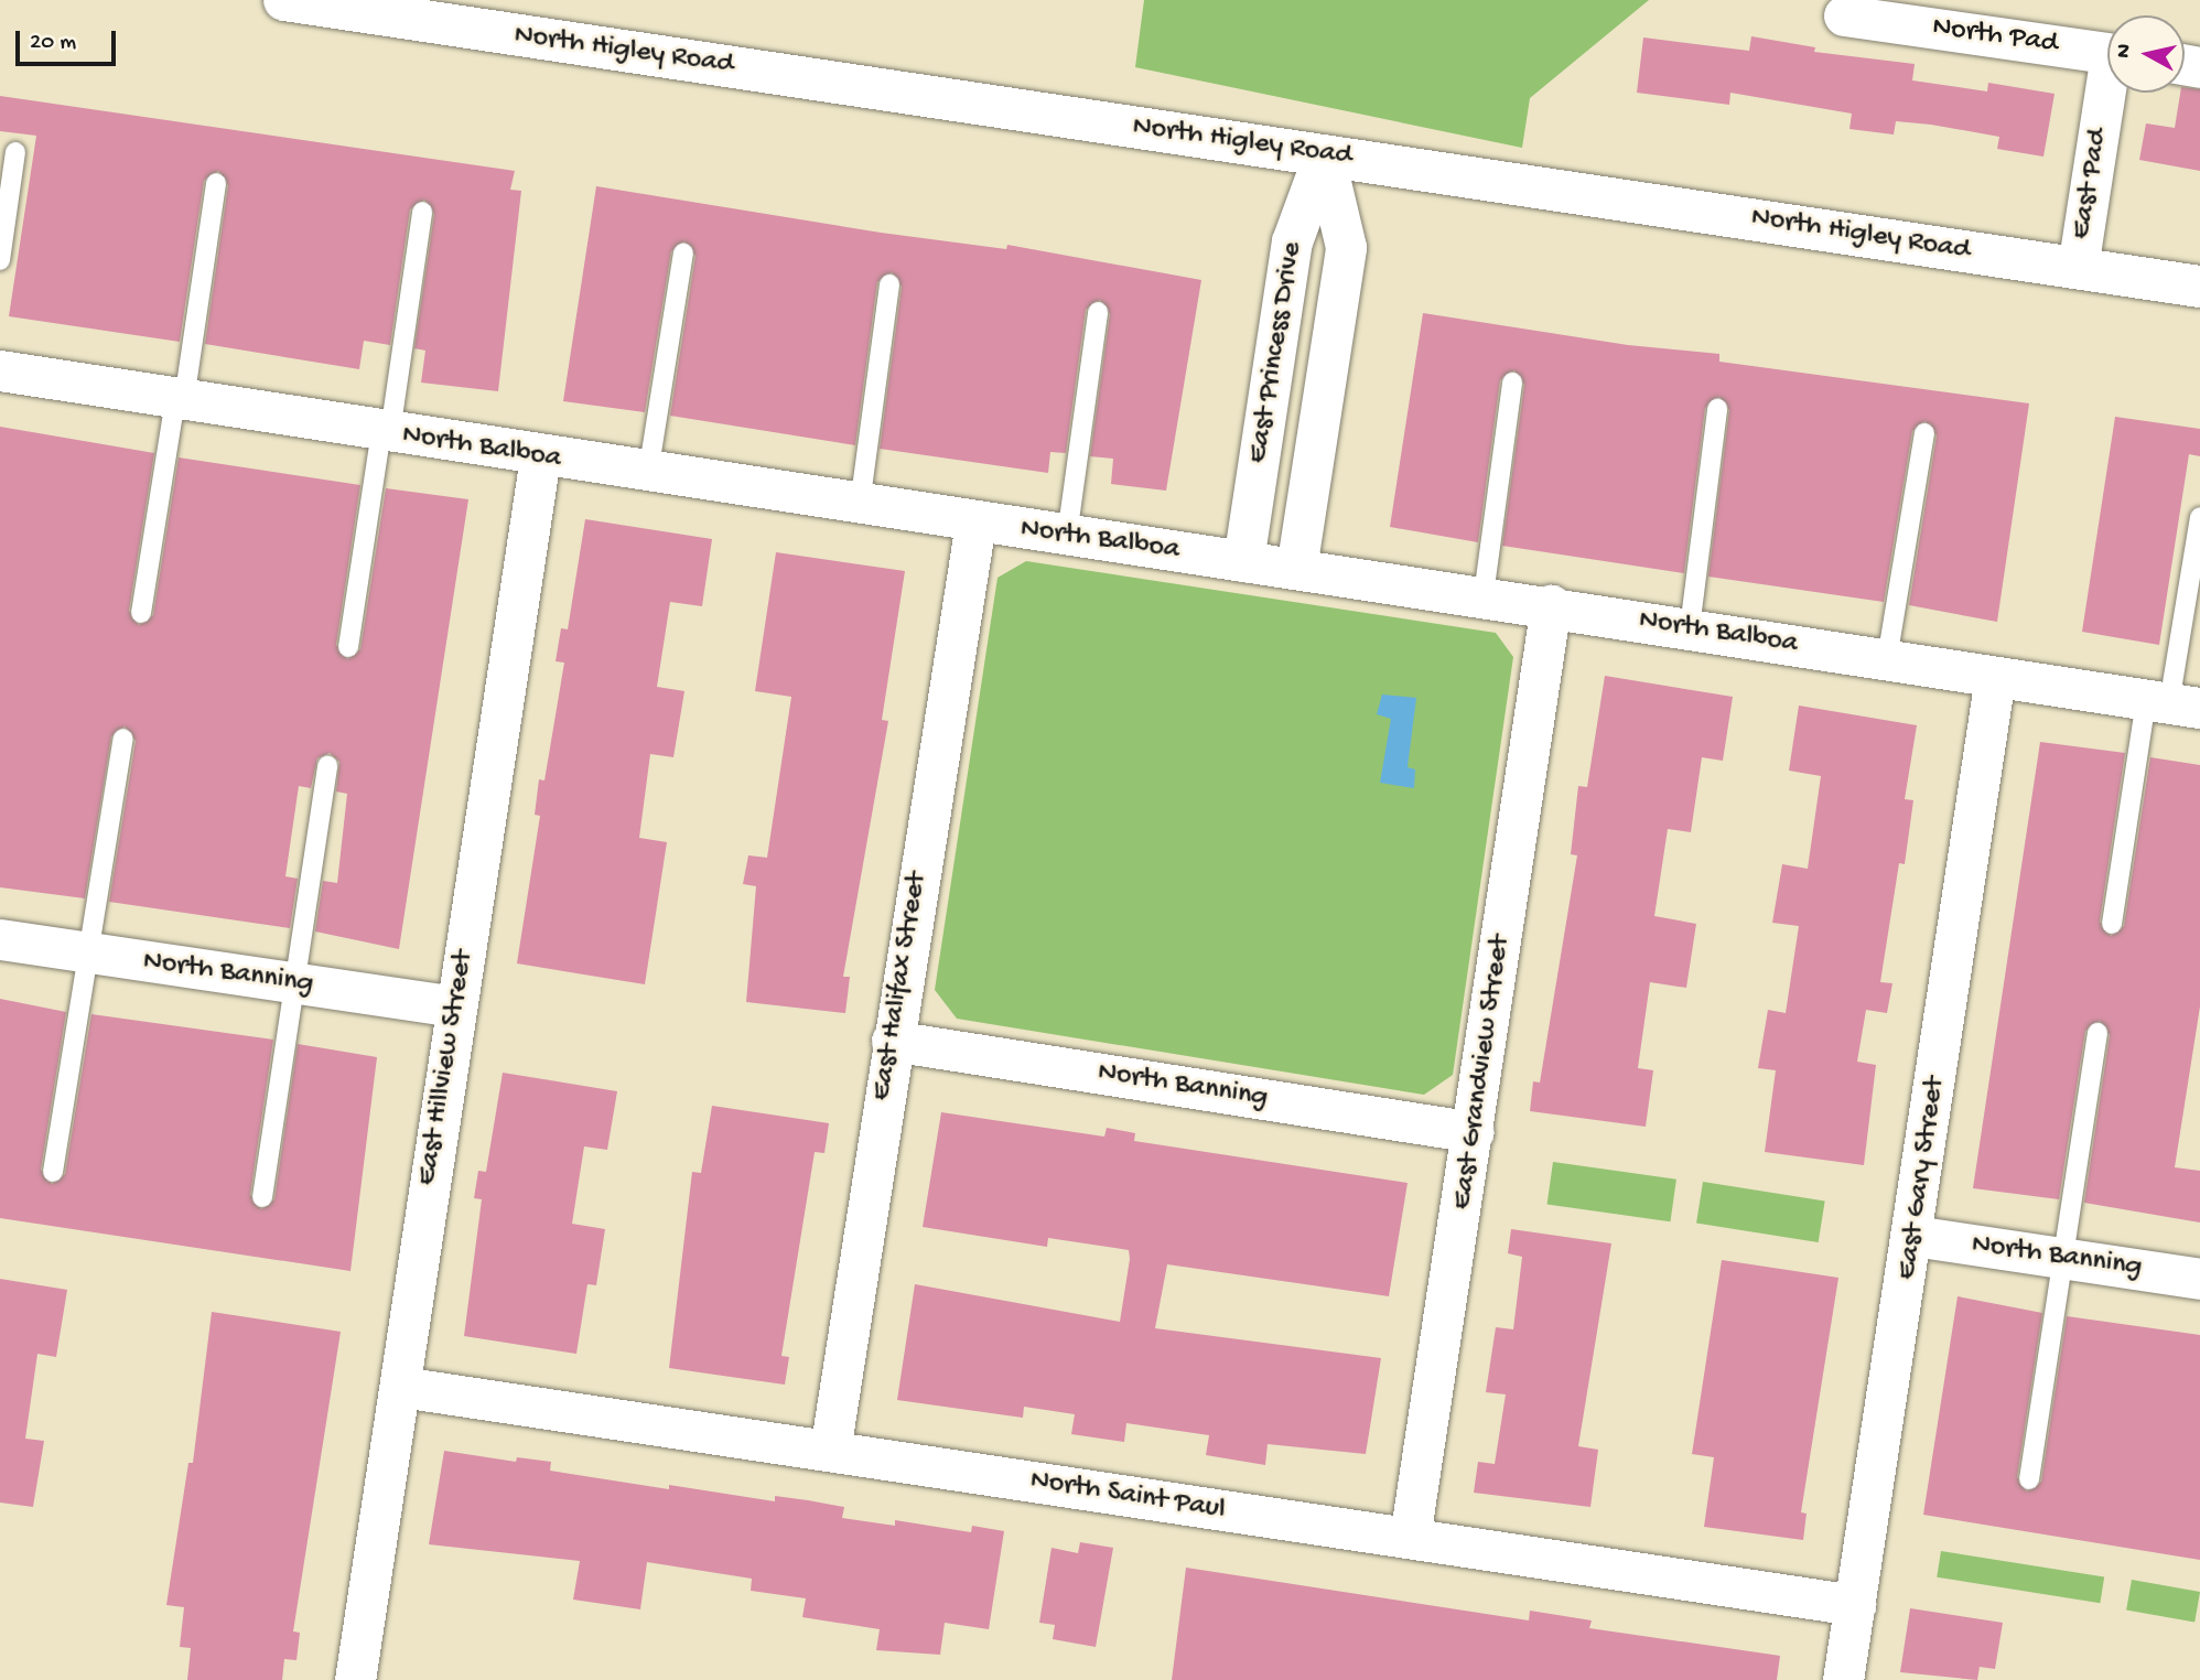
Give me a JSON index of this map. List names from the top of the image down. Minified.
{"streets":{"main road":["North Higley Road"],"street":["North Pad","East Pad","East Princess Drive","North Balboa","North Banning","East Halifax Street","East Hillview Street","East Grandview Street","East Gary Street","North Saint Paul"]},"crossings":[["North Higley Road","East Pad"],["North Higley Road","East Princess Drive"],["East Princess Drive","North Balboa"],["North Balboa","East Halifax Street"],["North Balboa","East Hillview Street"],["North Balboa","East Grandview Street"],["North Balboa","East Gary Street"],["North Banning","East Halifax Street"],["North Banning","East Hillview Street"],["North Banning","East Grandview Street"],["North Banning","East Gary Street"],["East Halifax Street","North Saint Paul"],["East Hillview Street","North Saint Paul"],["East Grandview Street","North Saint Paul"],["East Gary Street","North Saint Paul"]],"scale_bar":"20 m","north":"left"}
